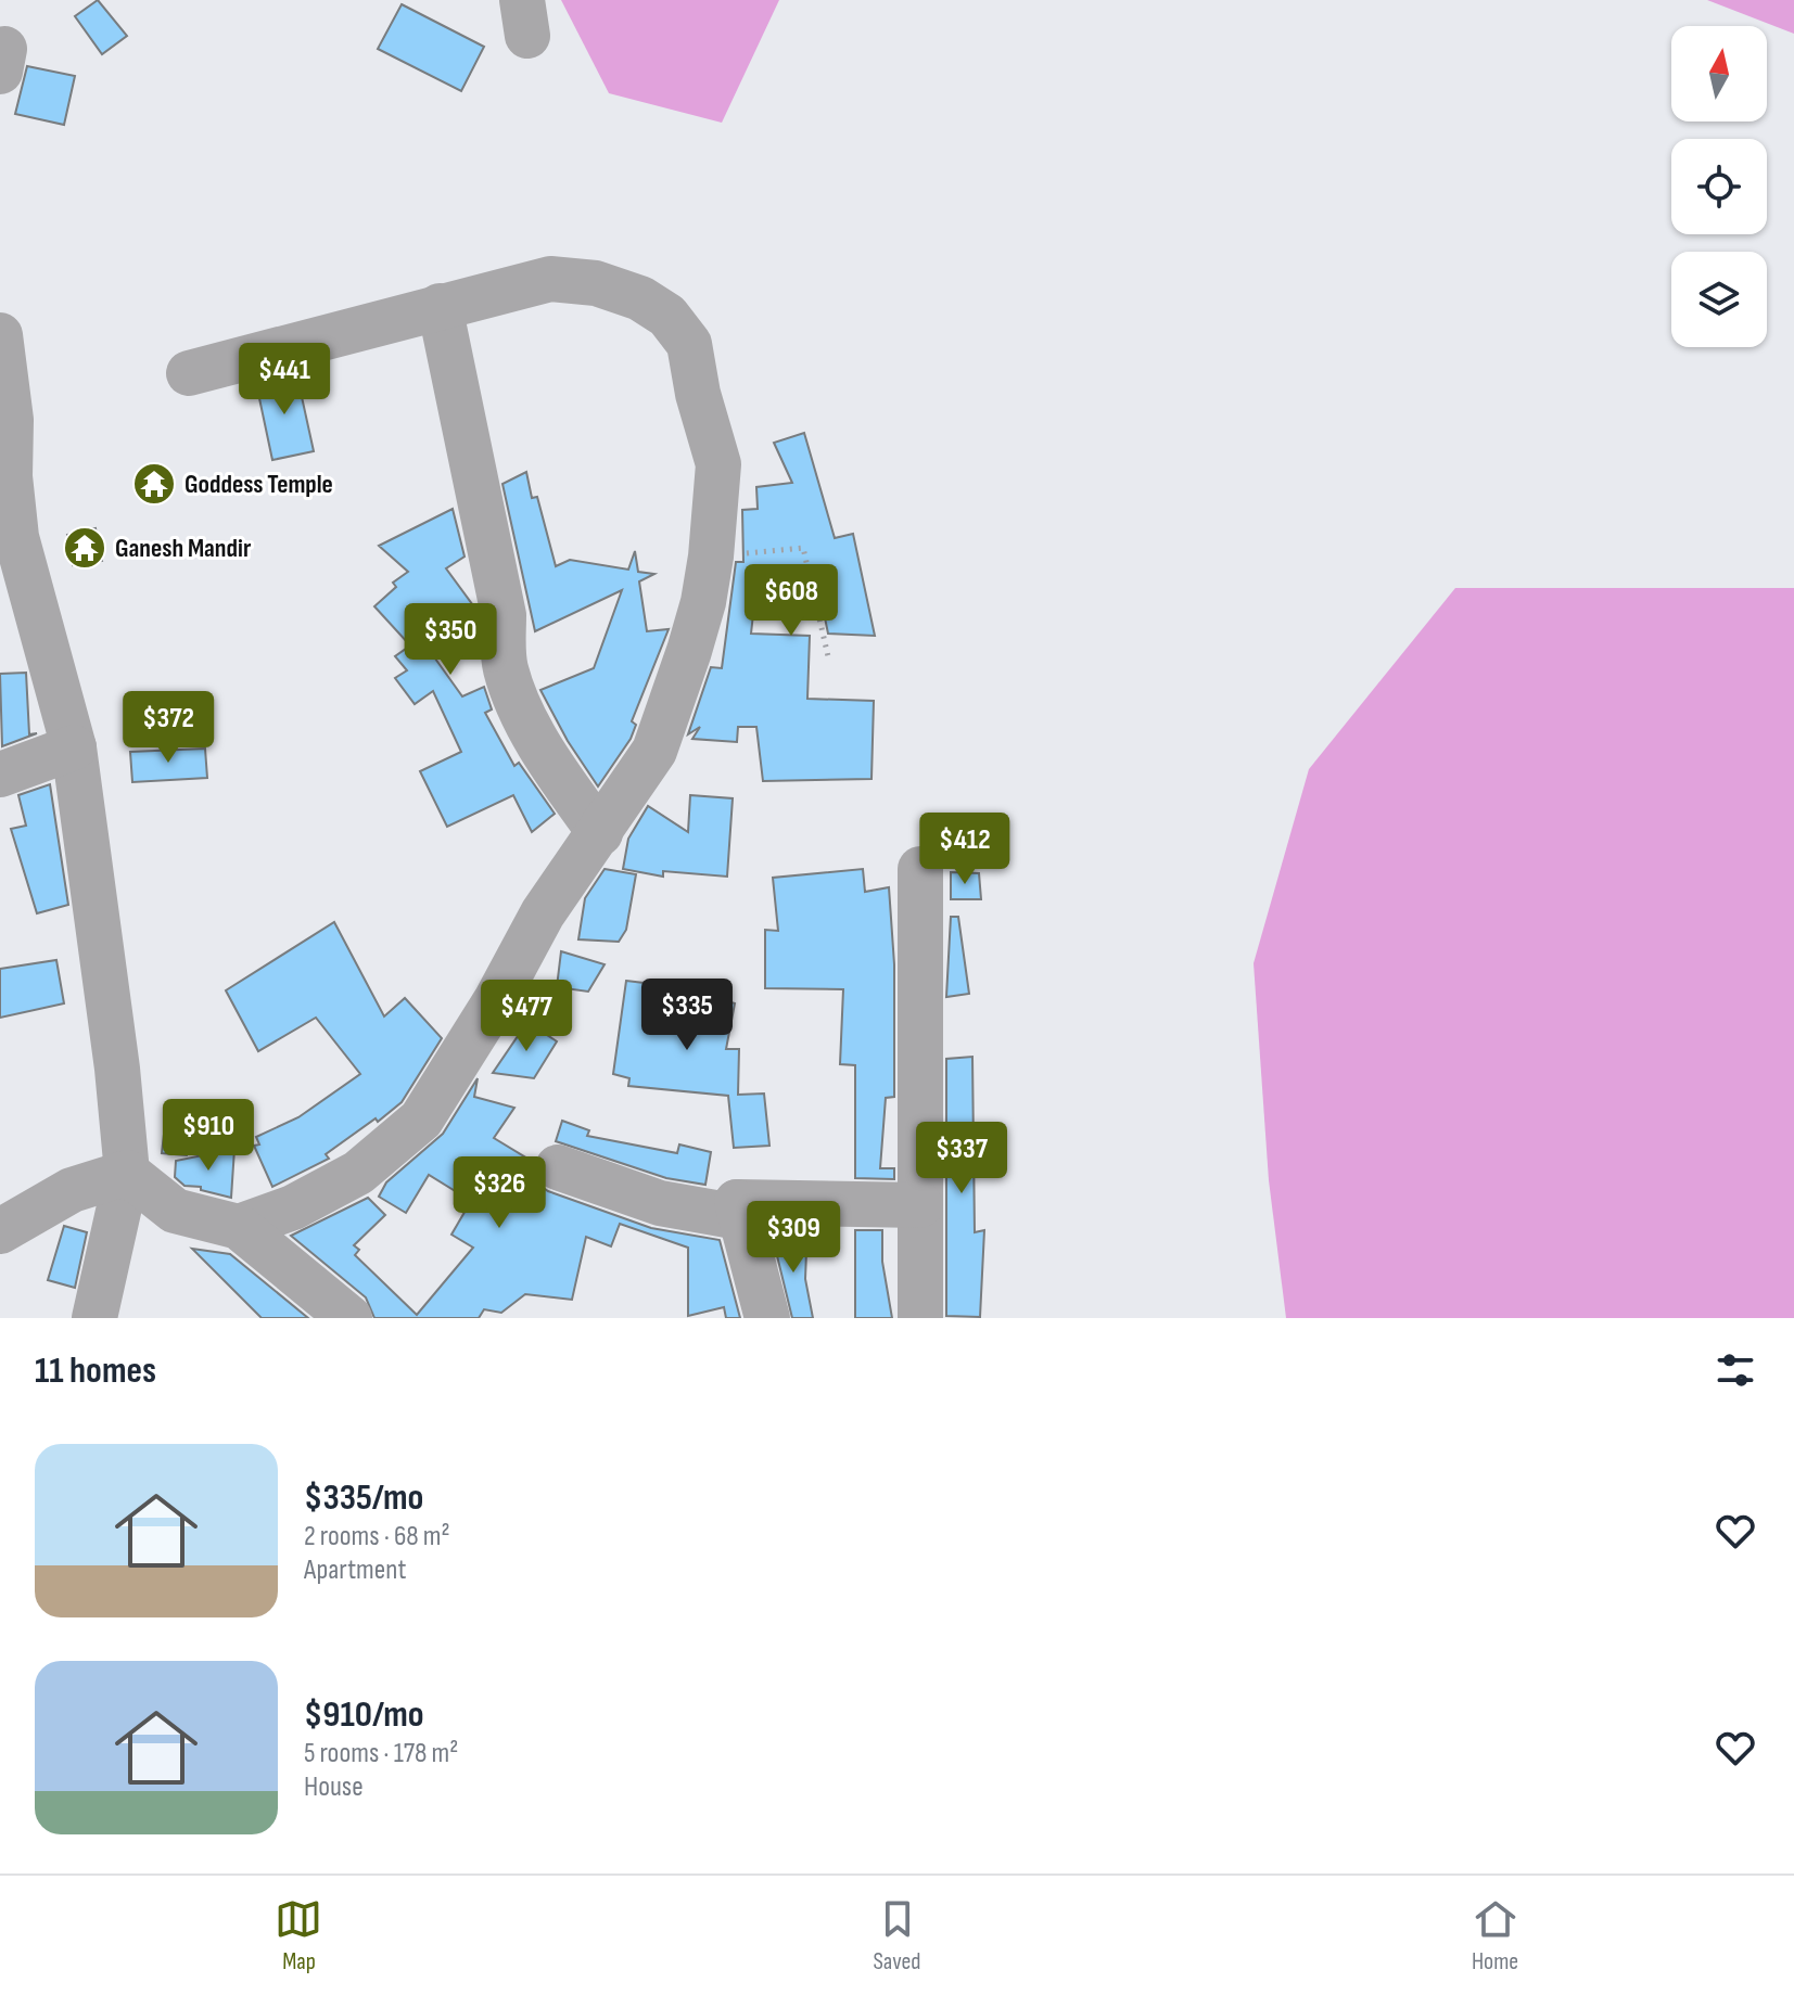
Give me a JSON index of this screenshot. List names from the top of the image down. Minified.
{"places":{"temple":["Goddess Temple","Ganesh Mandir"]},"north":"top","page":{"price":["$441","$608","$350","$372","$412","$335","$477","$910","$337","$326","$309"],"heading":"11 homes","list":[{"name":"$335/mo","note":"2 rooms · 68 m² · Apartment"},{"name":"$910/mo","note":"5 rooms · 178 m² · House"}],"tabs":["Map","Saved","Home"]}}
